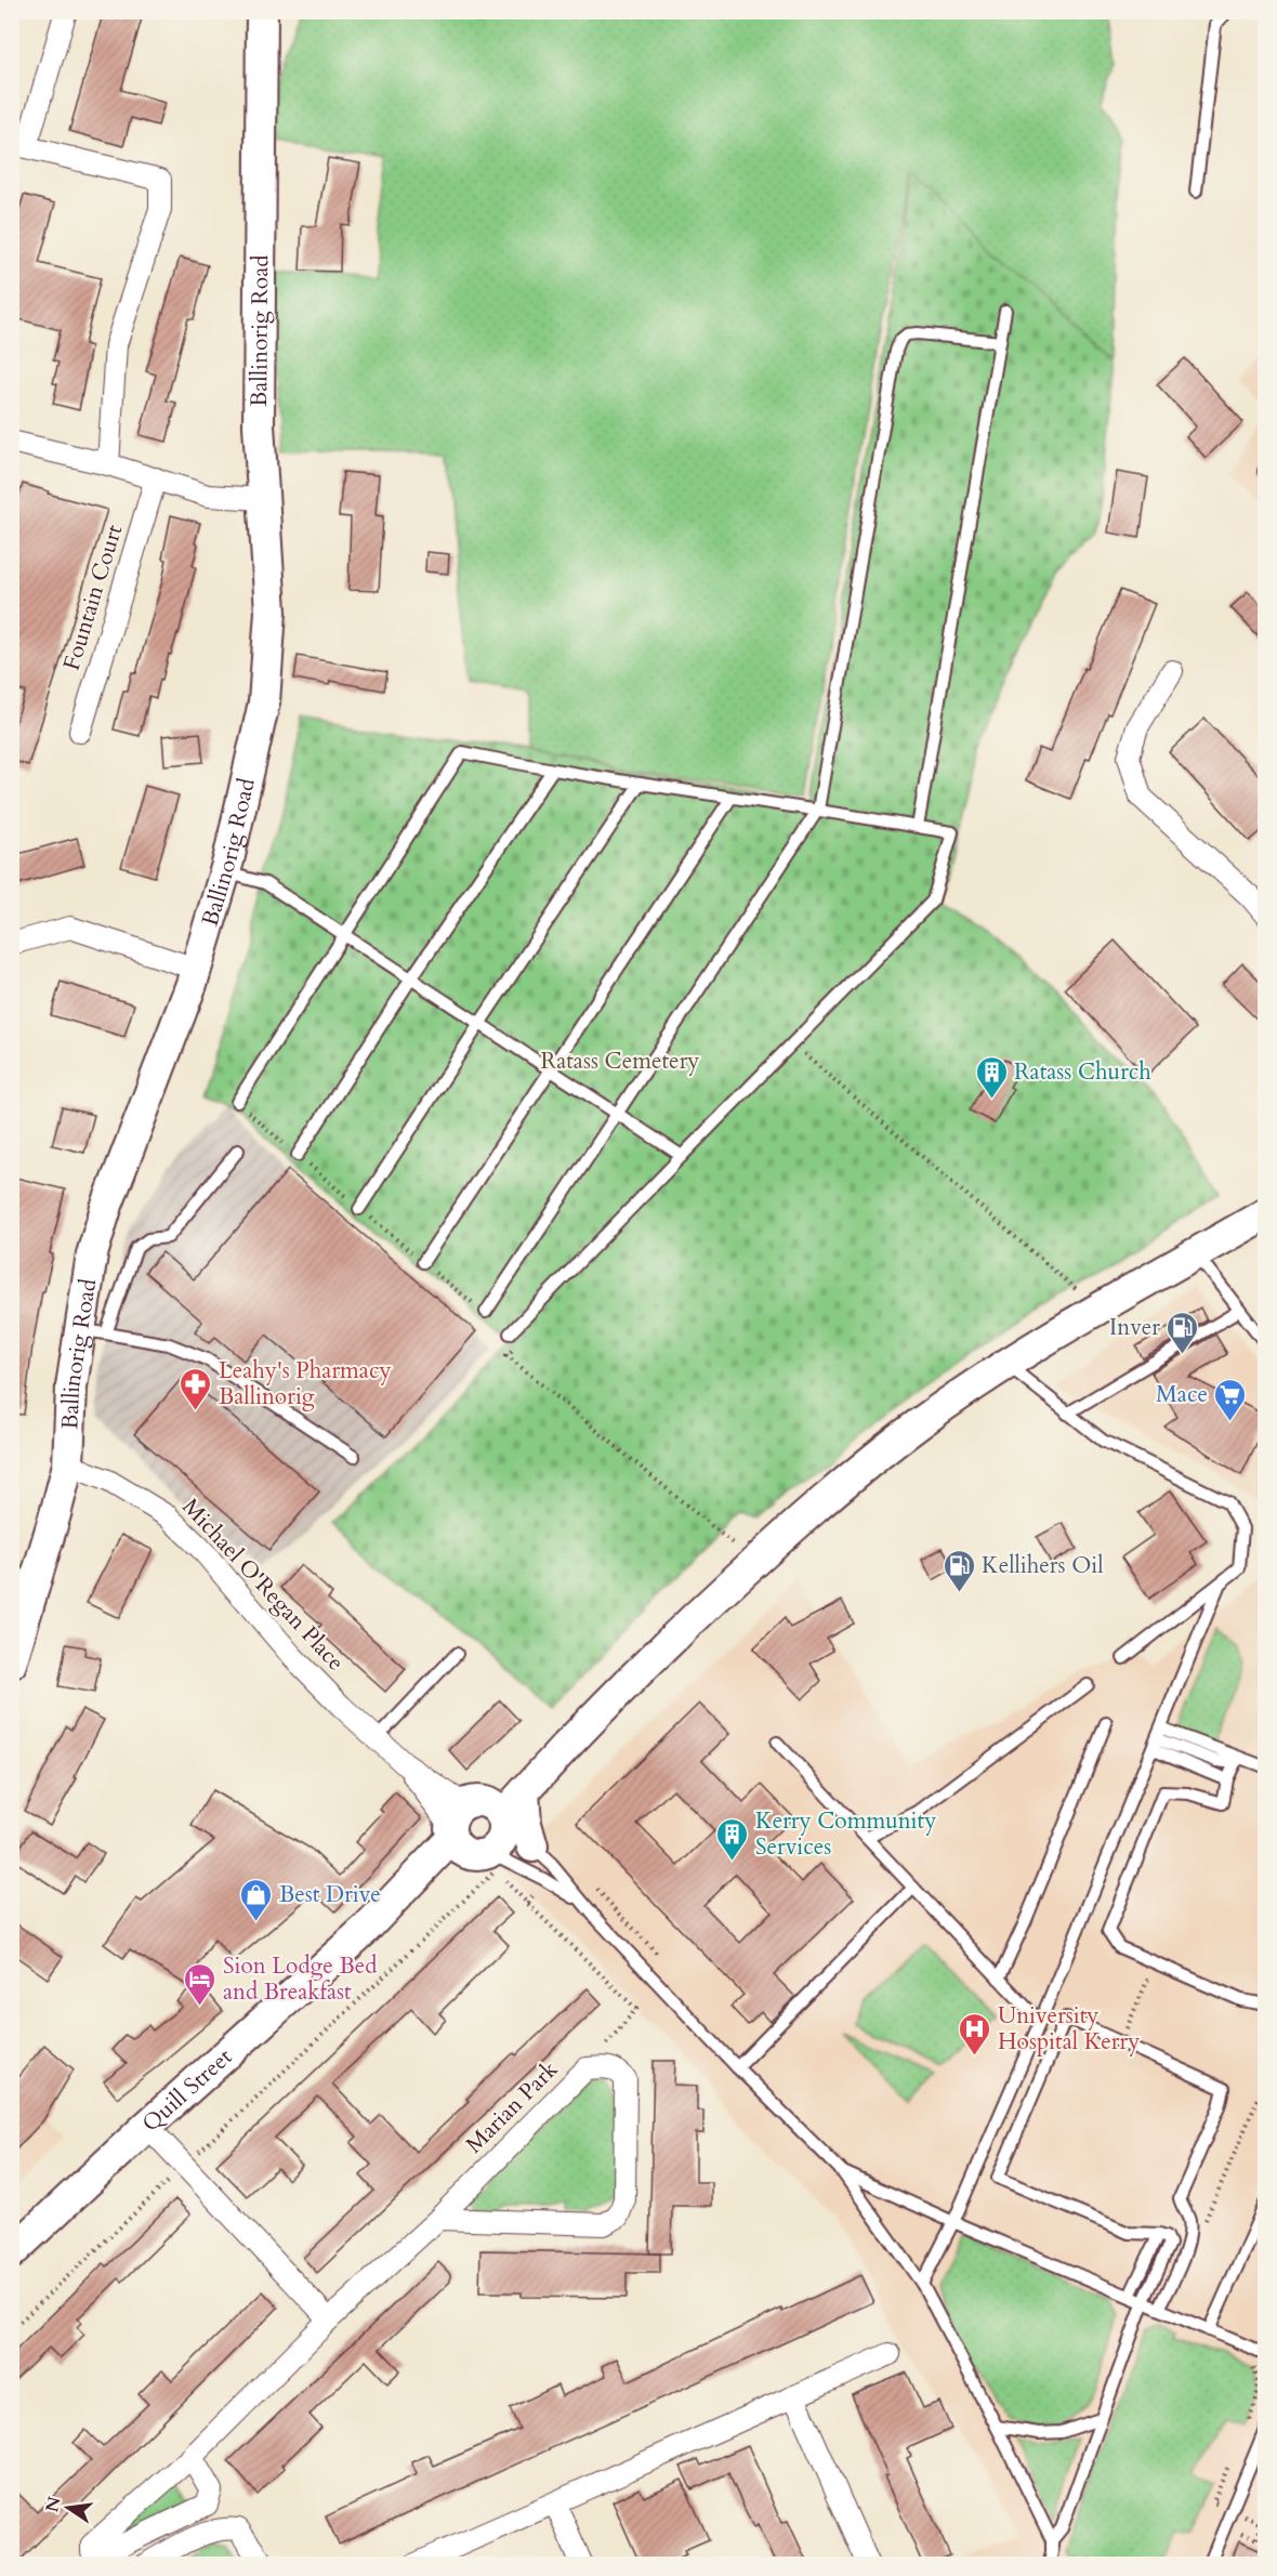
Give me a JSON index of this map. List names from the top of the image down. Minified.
{"streets":{"main road":["Ballinorig Road","Quill Street"],"street":["Fountain Court","Michael O'Regan Place","Marian Park"]},"crossings":[["Ballinorig Road","Michael O'Regan Place"],["Michael O'Regan Place","Quill Street"]],"parks":["Ratass Cemetery"],"places":{"building":["Ratass Church","Kerry Community Services"],"fuel station":["Inver","Kellihers Oil"],"pharmacy":["Leahy's Pharmacy Ballinorig"],"supermarket":["Mace"],"shop":["Best Drive"],"hotel":["Sion Lodge Bed and Breakfast"],"hospital":["University Hospital Kerry"]},"north":"left"}
